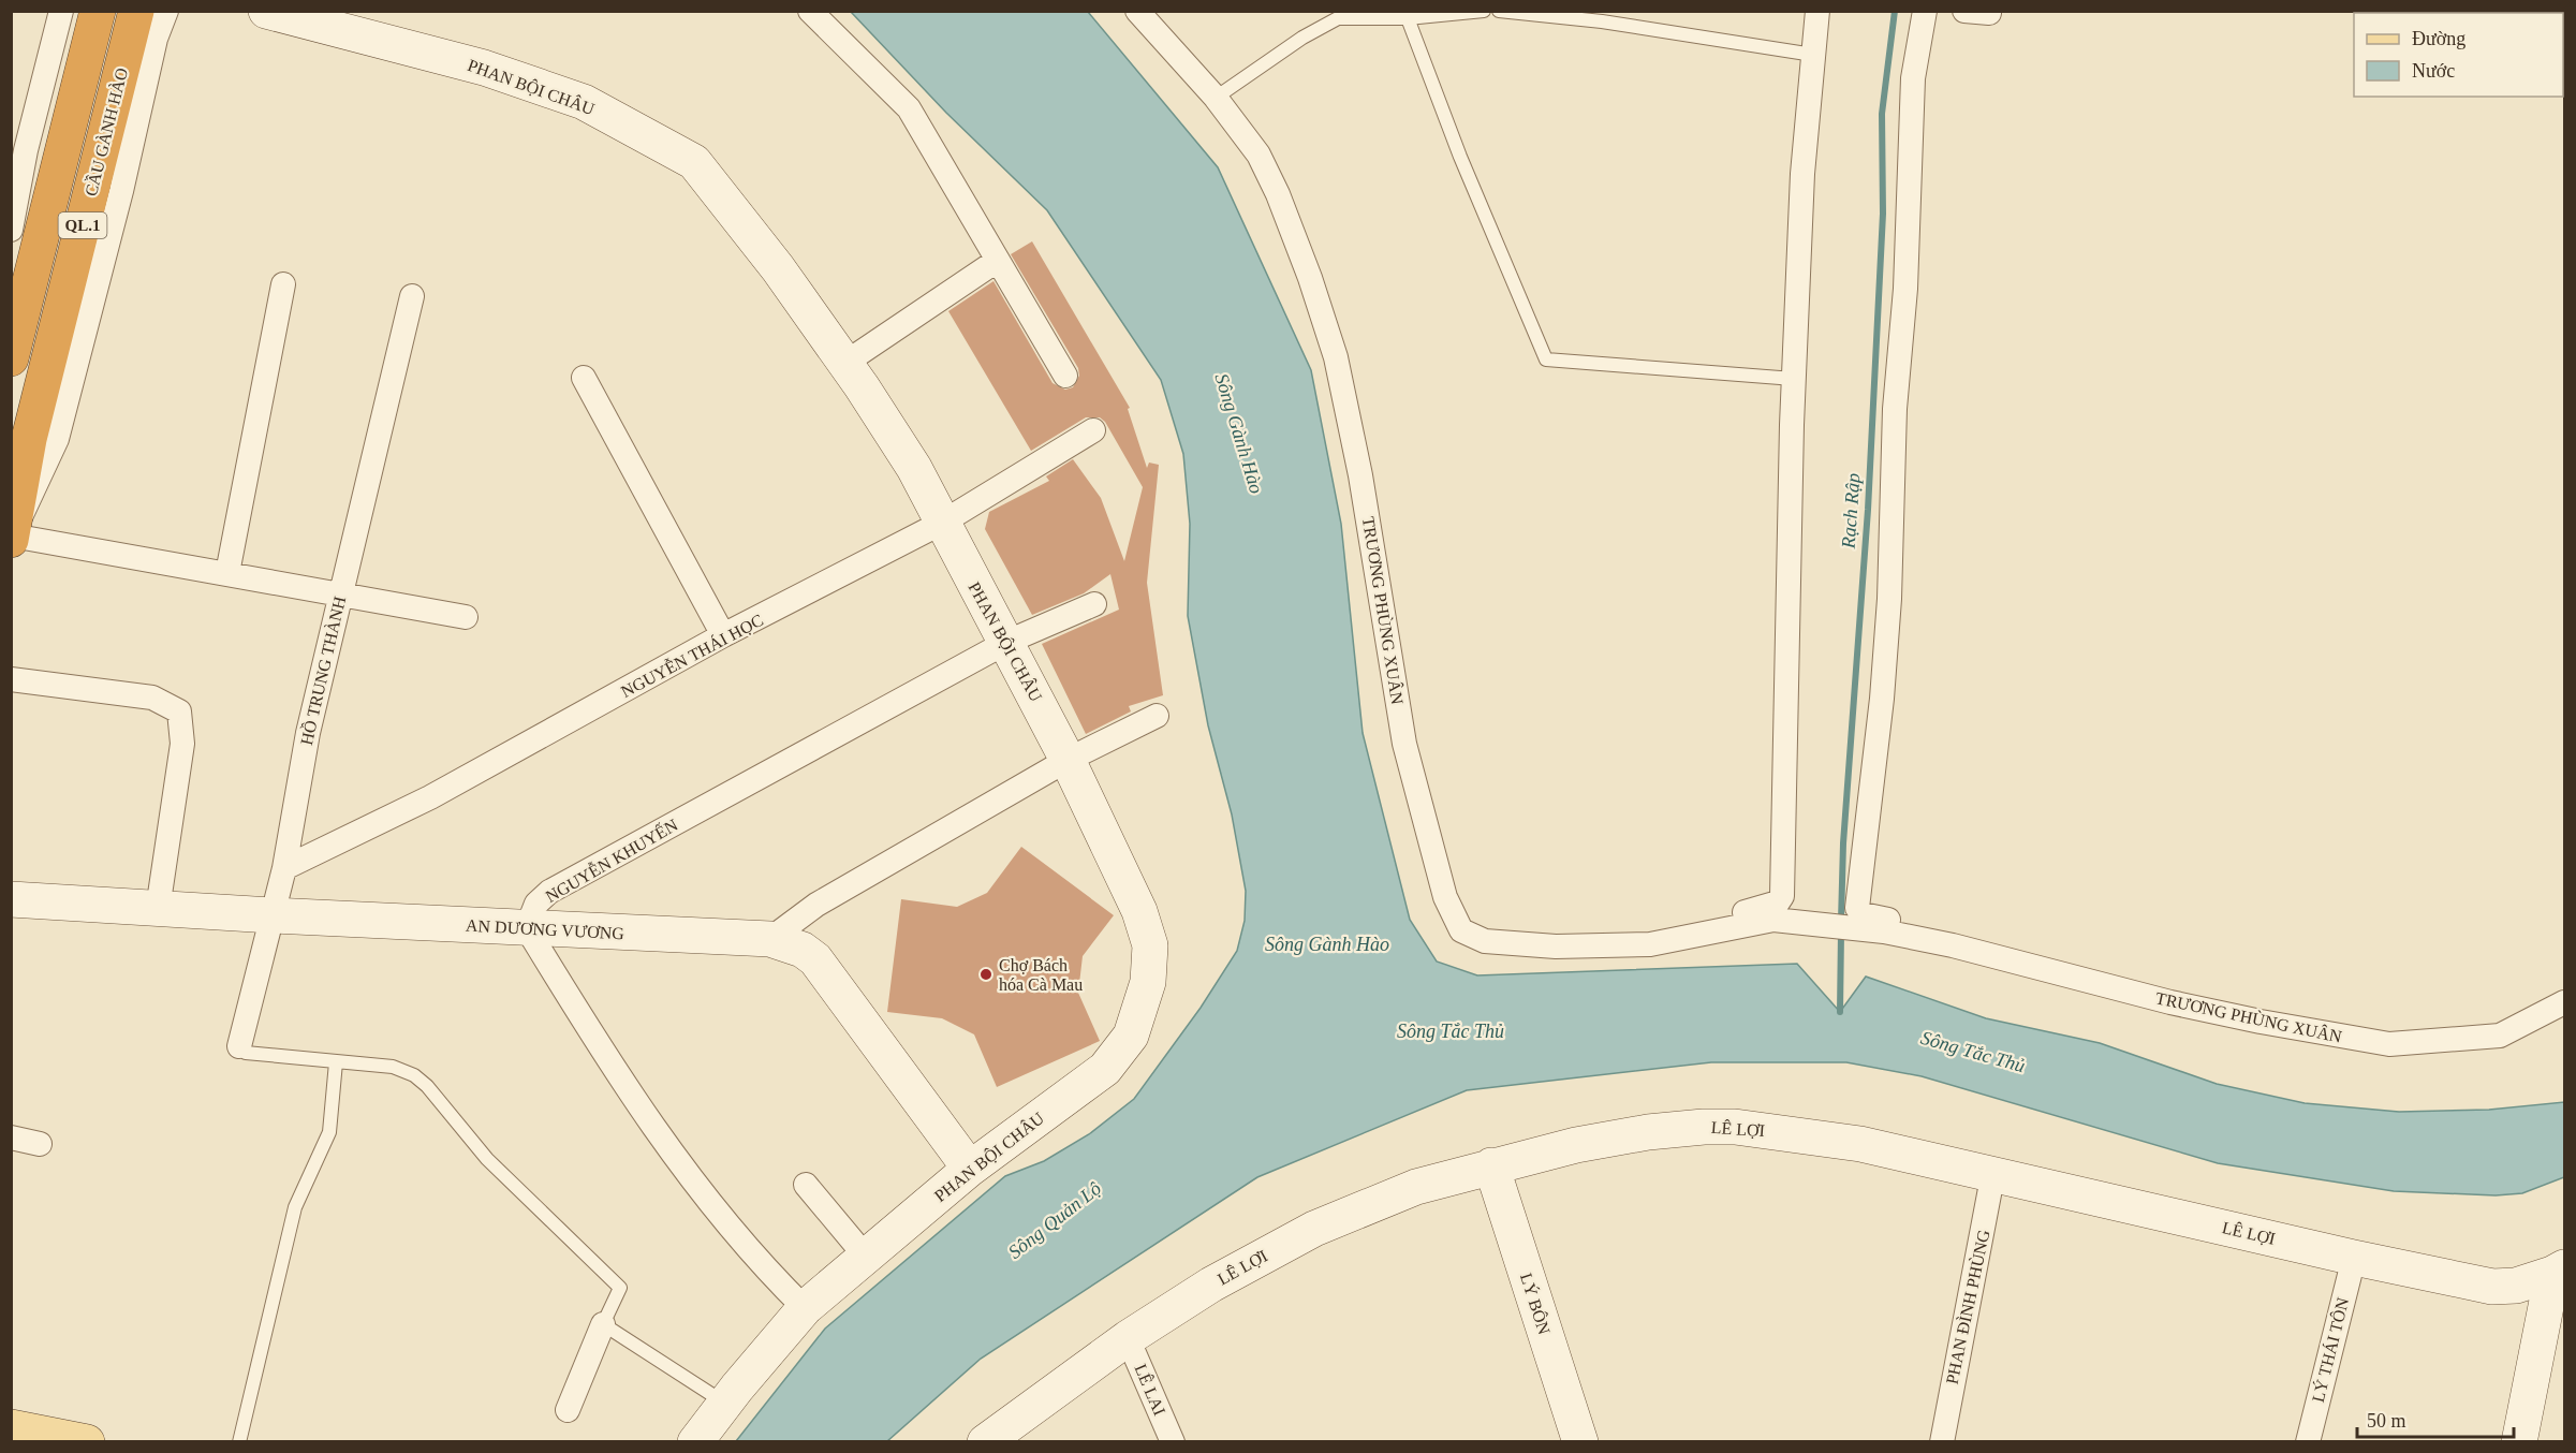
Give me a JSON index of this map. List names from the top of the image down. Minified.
{"streets":{"highway":["CẦU GÀNH HÀO","QL.1"],"street":["PHAN BỘI CHÂU","TRƯƠNG PHÙNG XUÂN","NGUYỄN THÁI HỌC","HỒ TRUNG THÀNH","NGUYỄN KHUYẾN","AN DƯƠNG VƯƠNG","LÊ LỢI","LÝ BÔN","PHAN ĐÌNH PHÙNG","LÝ THÁI TÔN","LÊ LAI"]},"crossings":[["PHAN BỘI CHÂU","NGUYỄN THÁI HỌC"],["PHAN BỘI CHÂU","NGUYỄN KHUYẾN"],["PHAN BỘI CHÂU","AN DƯƠNG VƯƠNG"],["NGUYỄN THÁI HỌC","HỒ TRUNG THÀNH"],["HỒ TRUNG THÀNH","AN DƯƠNG VƯƠNG"],["NGUYỄN KHUYẾN","AN DƯƠNG VƯƠNG"],["LÊ LỢI","LÝ BÔN"],["LÊ LỢI","PHAN ĐÌNH PHÙNG"],["LÊ LỢI","LÝ THÁI TÔN"],["LÊ LỢI","LÊ LAI"]],"water":["Sông Gành Hào","Rạch Rập","Sông Tắc Thủ","Sông Quản Lộ"],"places":["Chợ Bách hóa Cà Mau"],"legend":["Đường","Nước"],"scale_bar":"50 m"}
